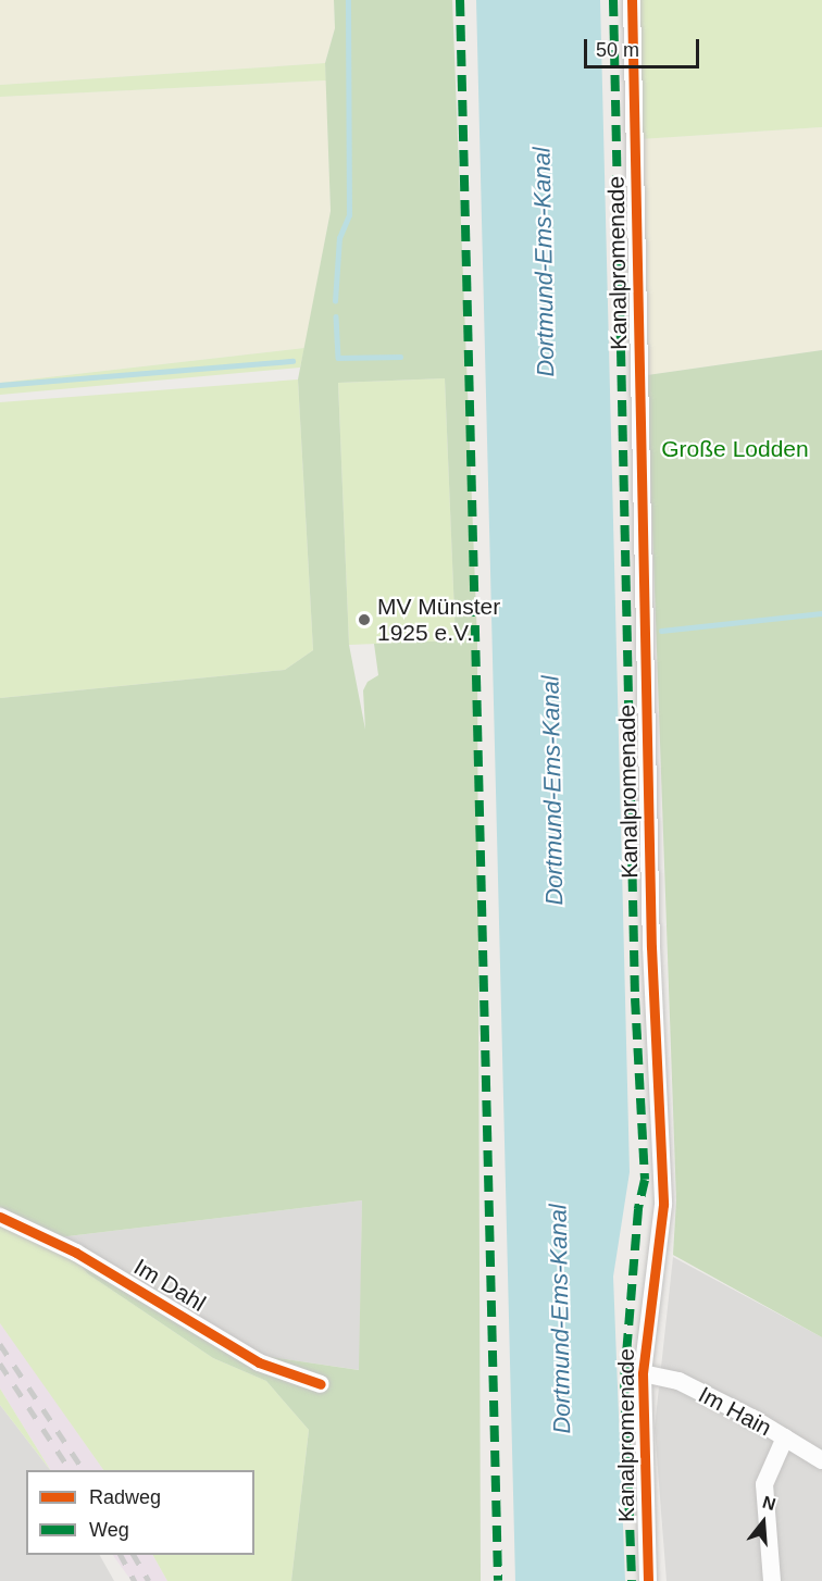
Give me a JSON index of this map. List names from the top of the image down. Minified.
{"streets":{"street":["Kanalpromenade","Im Dahl","Im Hain"]},"crossings":[["Kanalpromenade","Im Hain"]],"water":["Dortmund-Ems-Kanal"],"parks":["Große Lodden"],"places":["MV Münster 1925 e.V."],"legend":["Radweg","Weg"],"scale_bar":"50 m","north":"top"}
